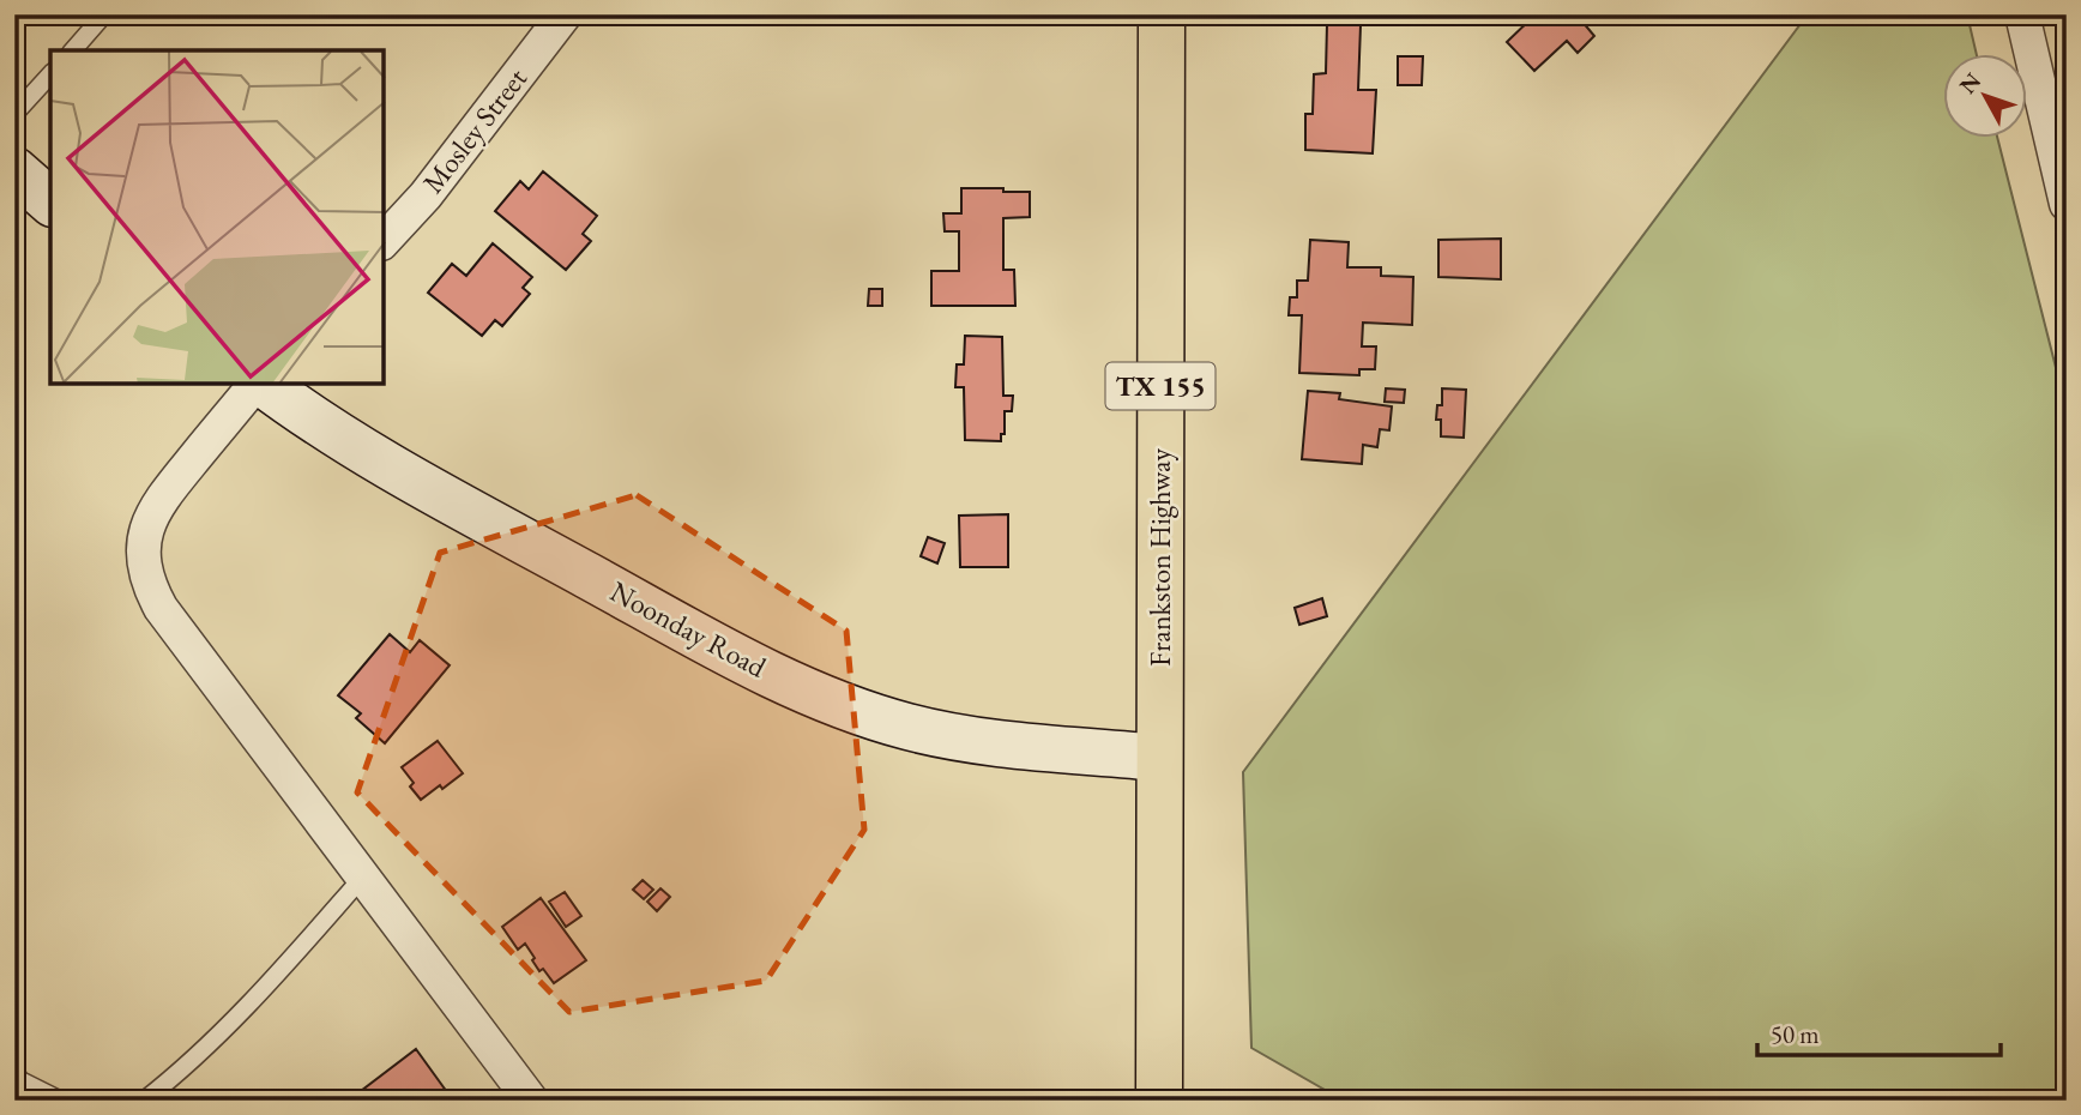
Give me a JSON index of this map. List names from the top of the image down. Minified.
{"streets":{"main road":["TX 155","Frankston Highway"],"street":["Mosley Street","Noonday Road"]},"crossings":[["Frankston Highway","Noonday Road"]],"scale_bar":"50 m","north":"top left"}
